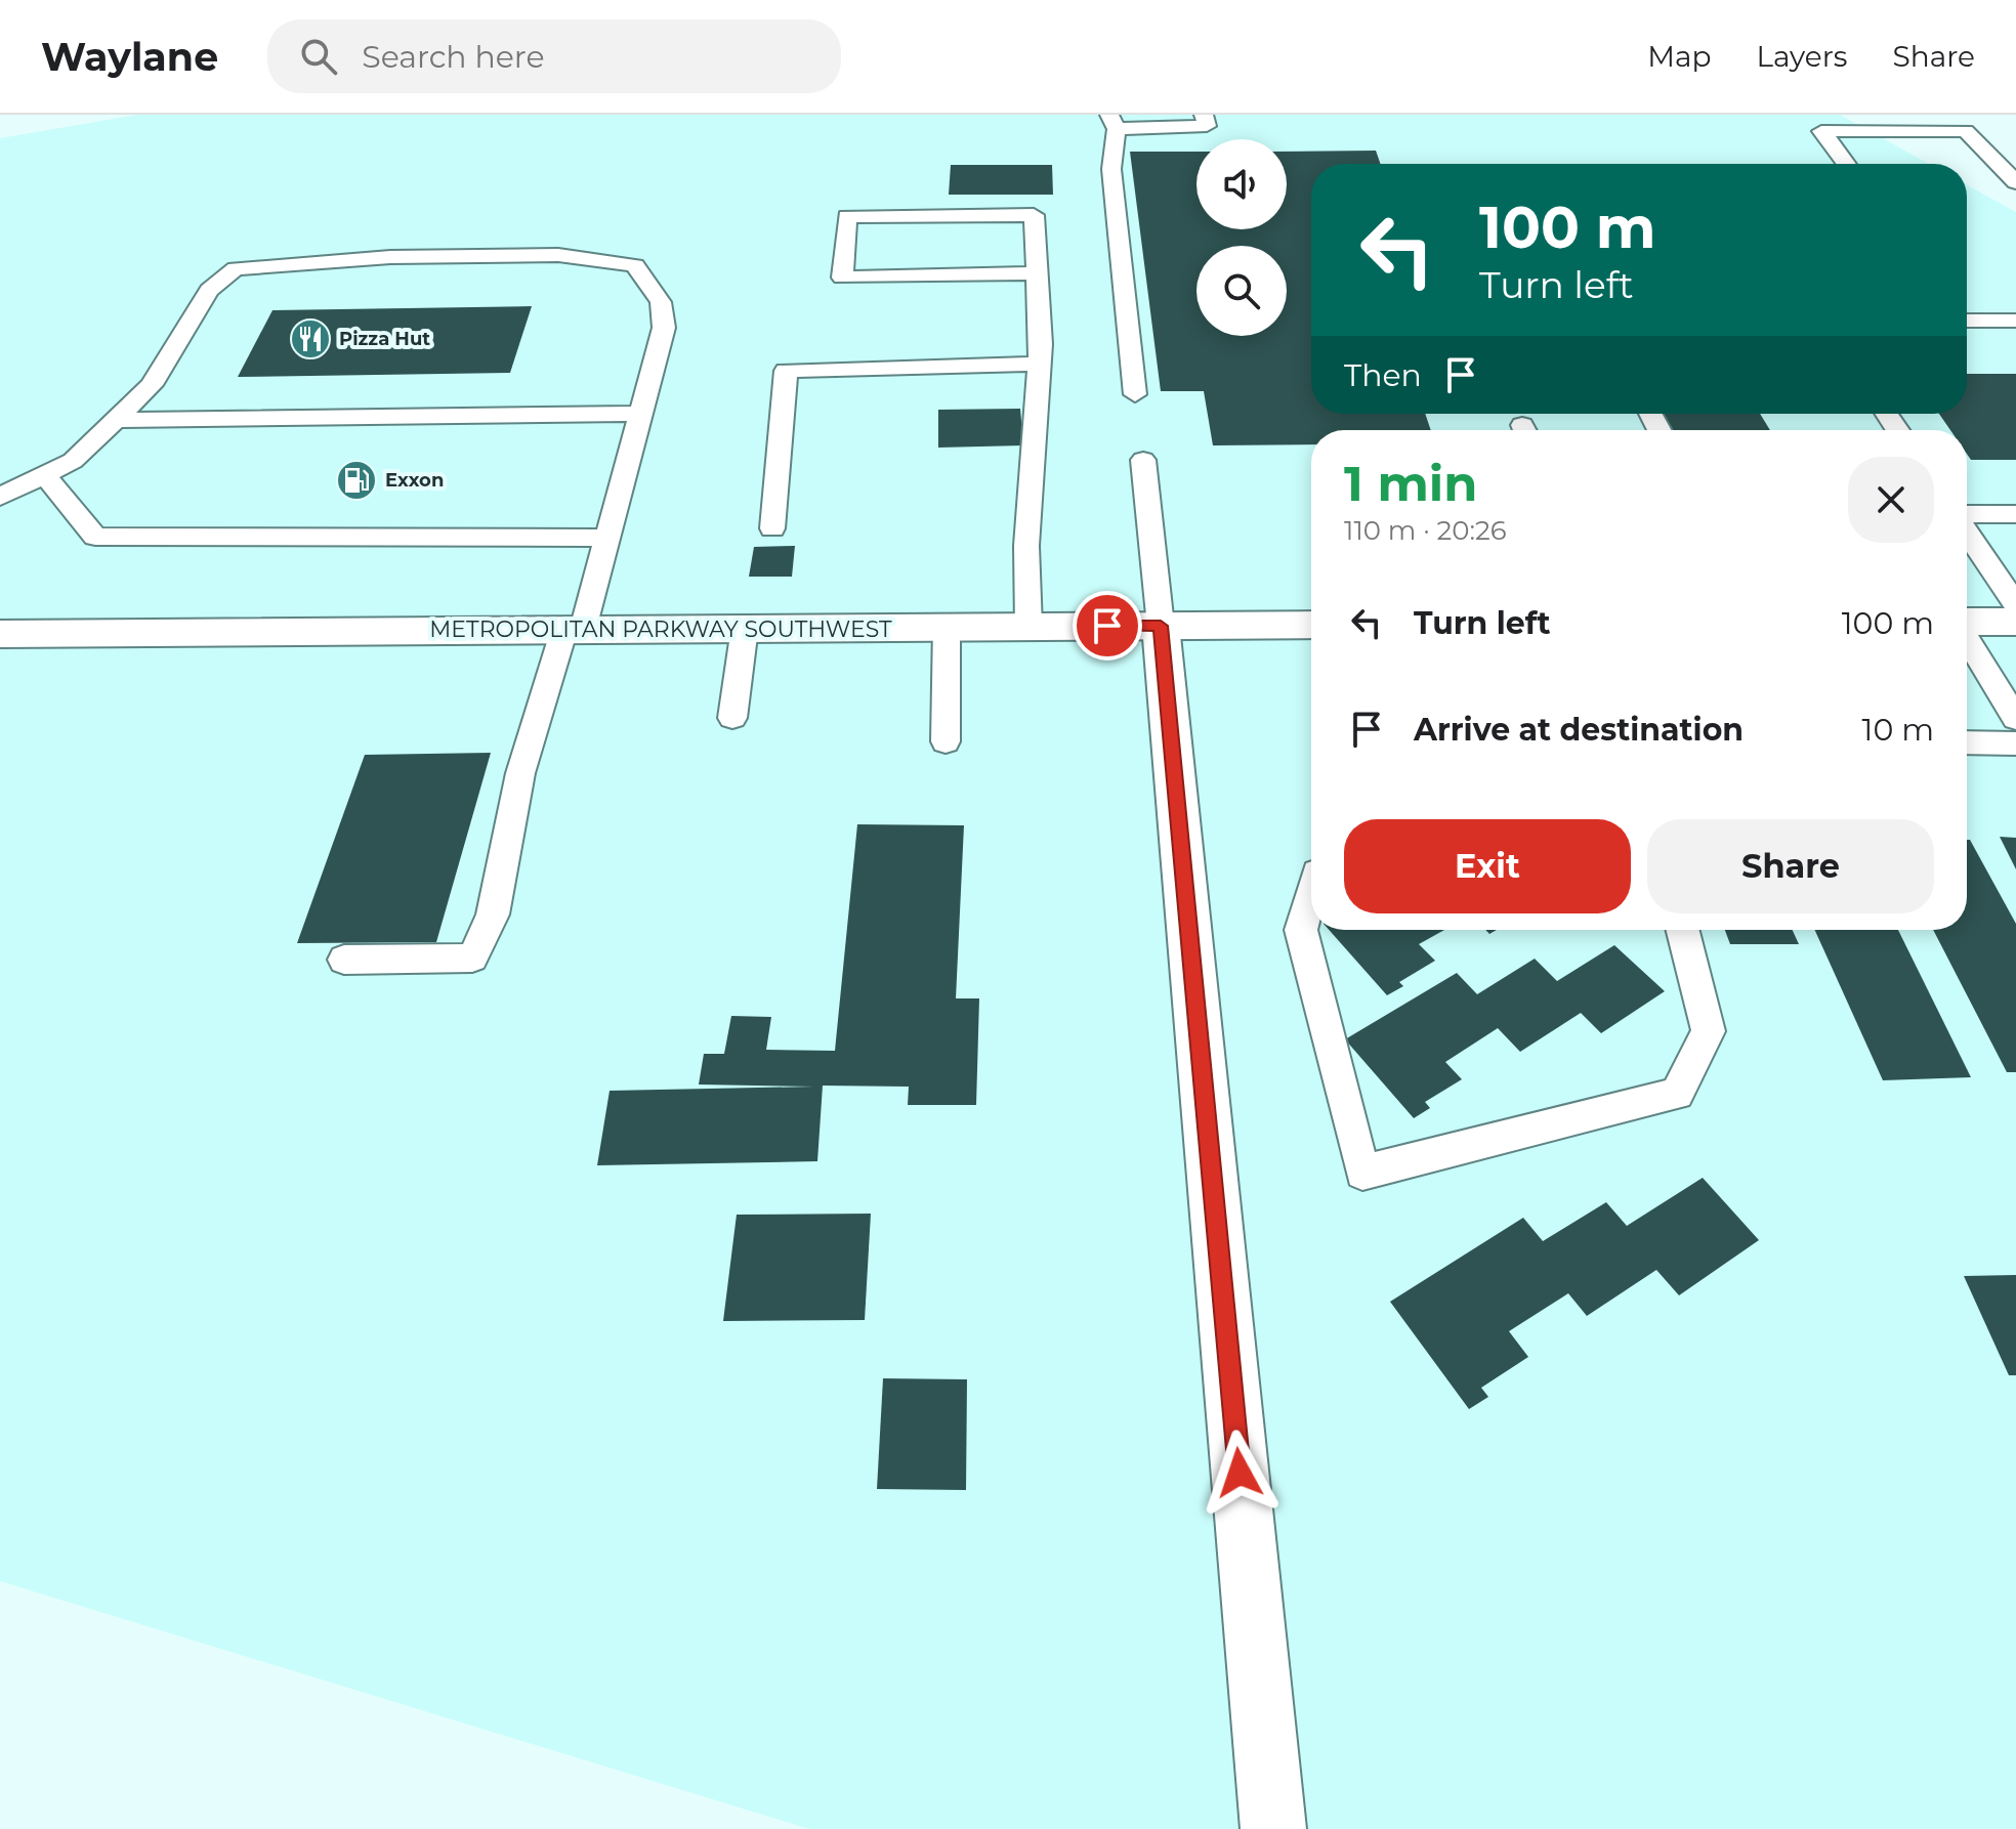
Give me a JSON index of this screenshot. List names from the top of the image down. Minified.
{"streets":{"main road":["METROPOLITAN PARKWAY SOUTHWEST"]},"places":{"restaurant":["Pizza Hut"],"fuel station":["Exxon"]},"page":{"header":"Waylane","search":"Search here","nav":["Map","Layers","Share"],"turn":["100 m","Turn left"],"then":"Then","heading":["1 min","110 m · 20:26"],"list":[{"name":"Turn left","value":"100 m"},{"name":"Arrive at destination","value":"10 m"}],"buttons":["Exit","Share"]}}
